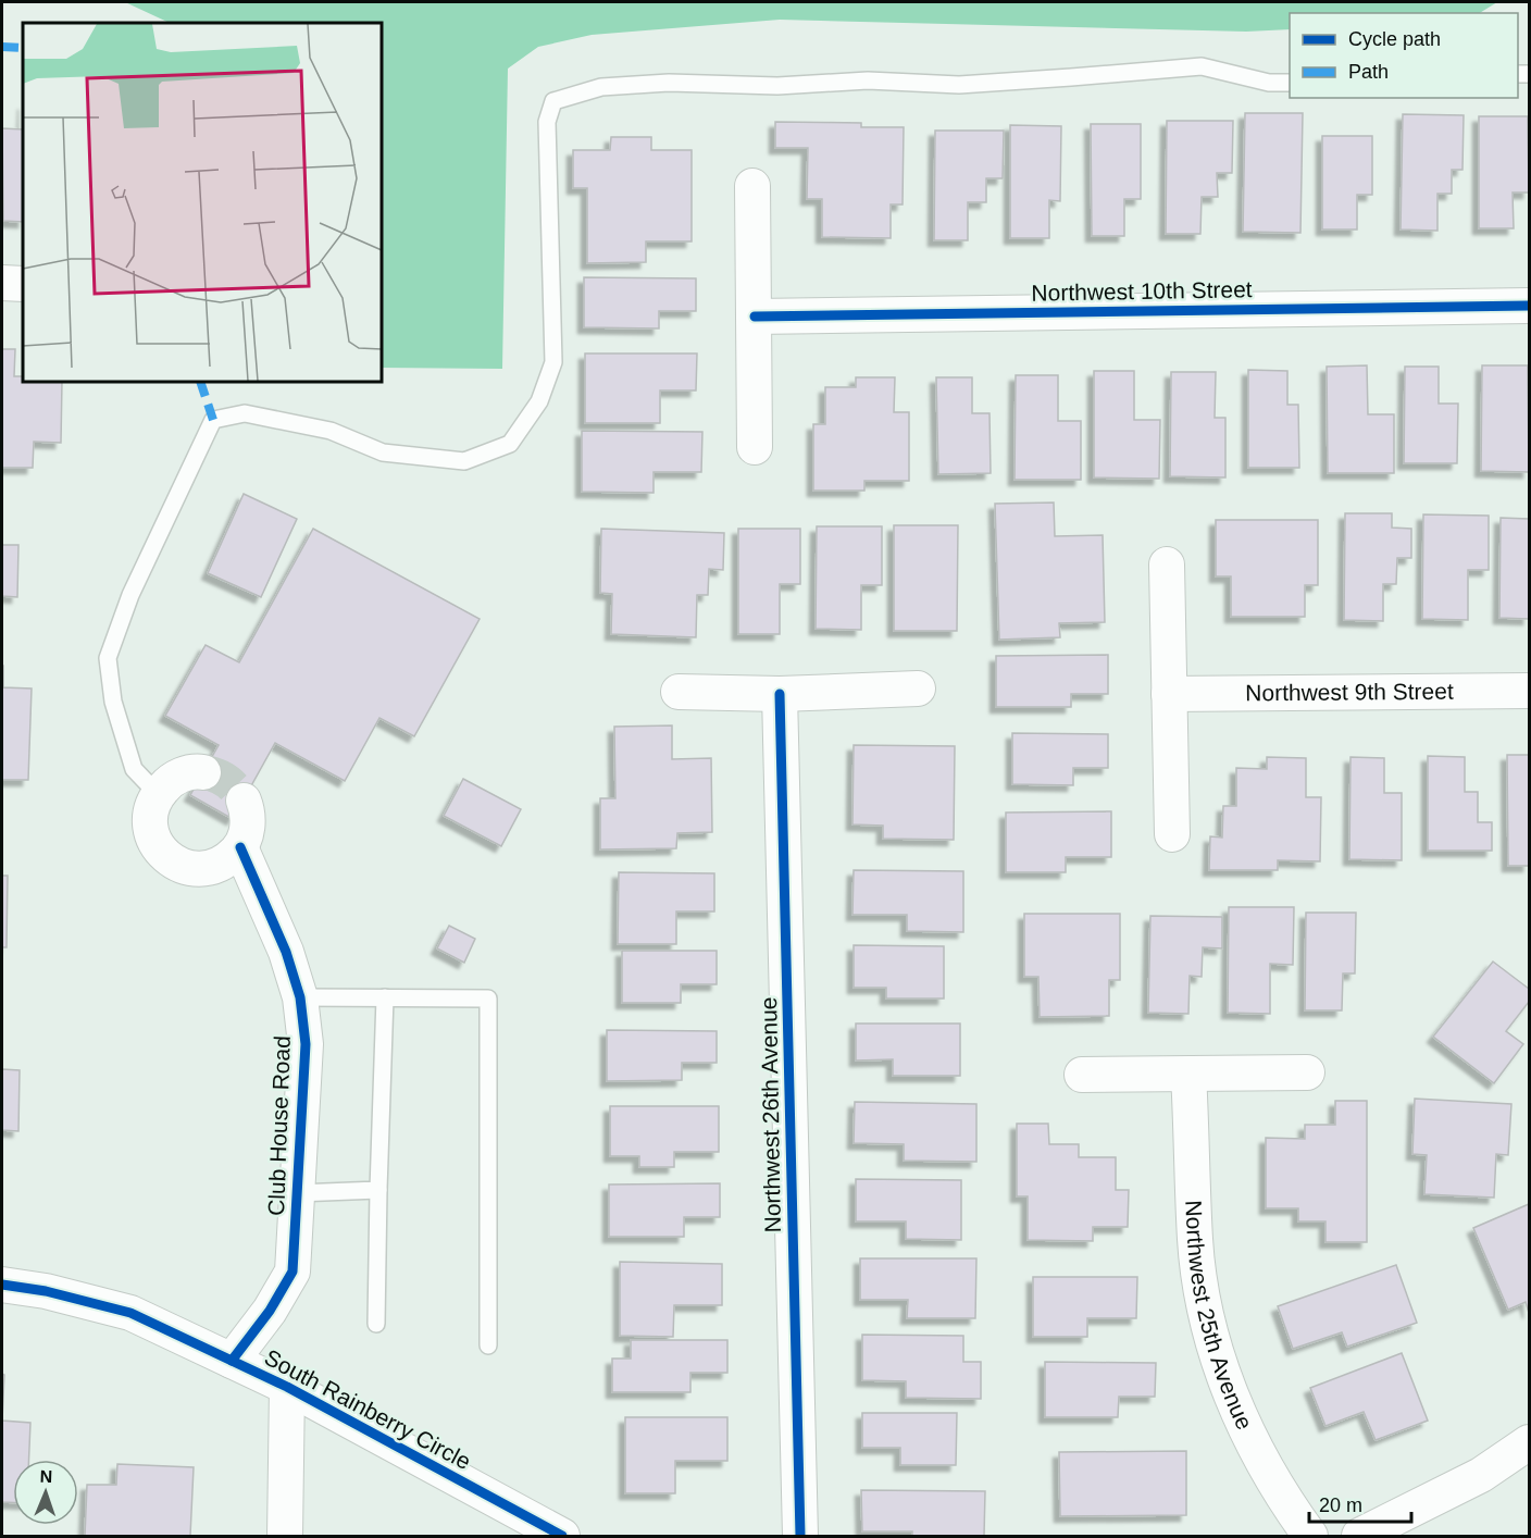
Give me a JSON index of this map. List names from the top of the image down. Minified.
{"streets":{"street":["Northwest 10th Street","Northwest 9th Street","Northwest 26th Avenue","Club House Road","Northwest 25th Avenue","South Rainberry Circle"]},"crossings":[["Club House Road","South Rainberry Circle"]],"legend":["Cycle path","Path"],"scale_bar":"20 m","north":"top"}
